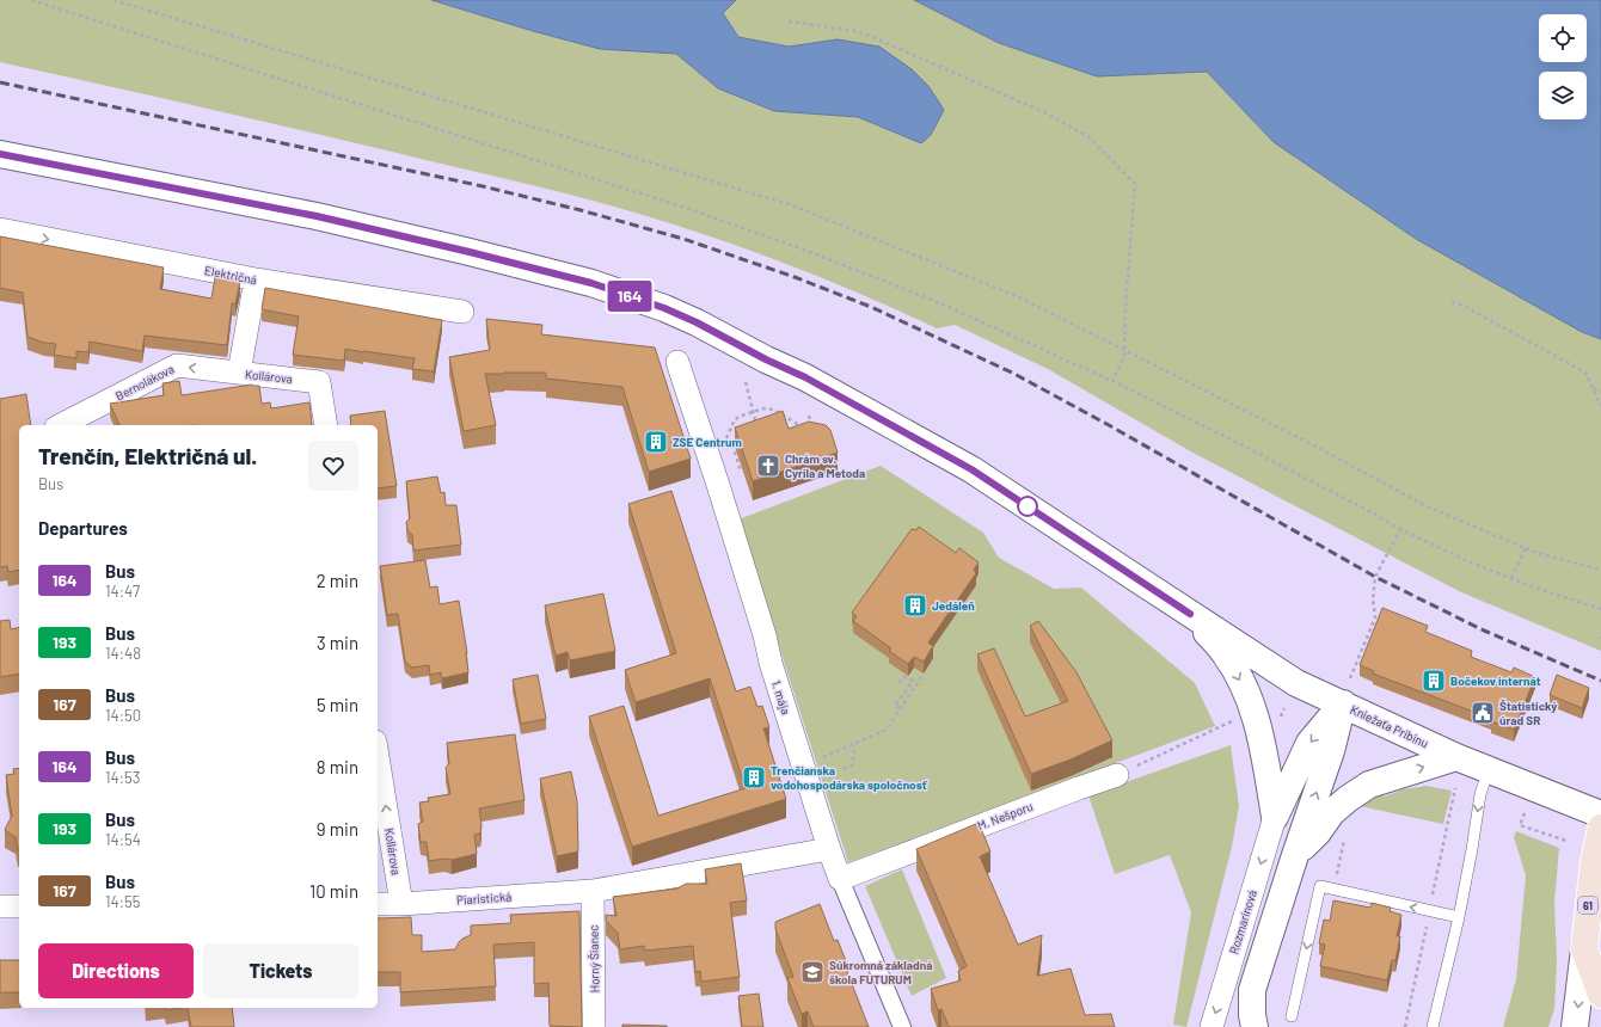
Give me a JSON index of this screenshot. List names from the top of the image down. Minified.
{"streets":{"main road":["Kniežaťa Pribinu","61"],"street":["Električná","Kollárova","Bernolákova","1. mája","M. Nešporu","Piaristická","Rozmarínová","Horný Šianec"]},"crossings":[["Električná","Kollárova"],["Kollárova","Bernolákova"],["Kollárova","Piaristická"],["1. mája","M. Nešporu"],["Piaristická","Horný Šianec"]],"one_way":["Električná","Kollárova","Bernolákova","Rozmarínová"],"places":{"building":["ZSE Centrum","Jedáleň","Bočekov internát","Trenčianska vodohospodárska spoločnosť"],"church":["Chrám sv. Cyrila a Metoda"],"public building":["Štatistický úrad SR"],"school or university":["Súkromná základná škola FUTURUM"]},"lines":["bus line 164"],"page":{"on_map":"164","heading":[["Trenčín, Električná ul.","Bus"],"Departures"],"list":[{"mark":"164","name":"Bus","note":"14:47","value":"2 min"},{"mark":"193","name":"Bus","note":"14:48","value":"3 min"},{"mark":"167","name":"Bus","note":"14:50","value":"5 min"},{"mark":"164","name":"Bus","note":"14:53","value":"8 min"},{"mark":"193","name":"Bus","note":"14:54","value":"9 min"},{"mark":"167","name":"Bus","note":"14:55","value":"10 min"}],"buttons":["Directions","Tickets"]}}
